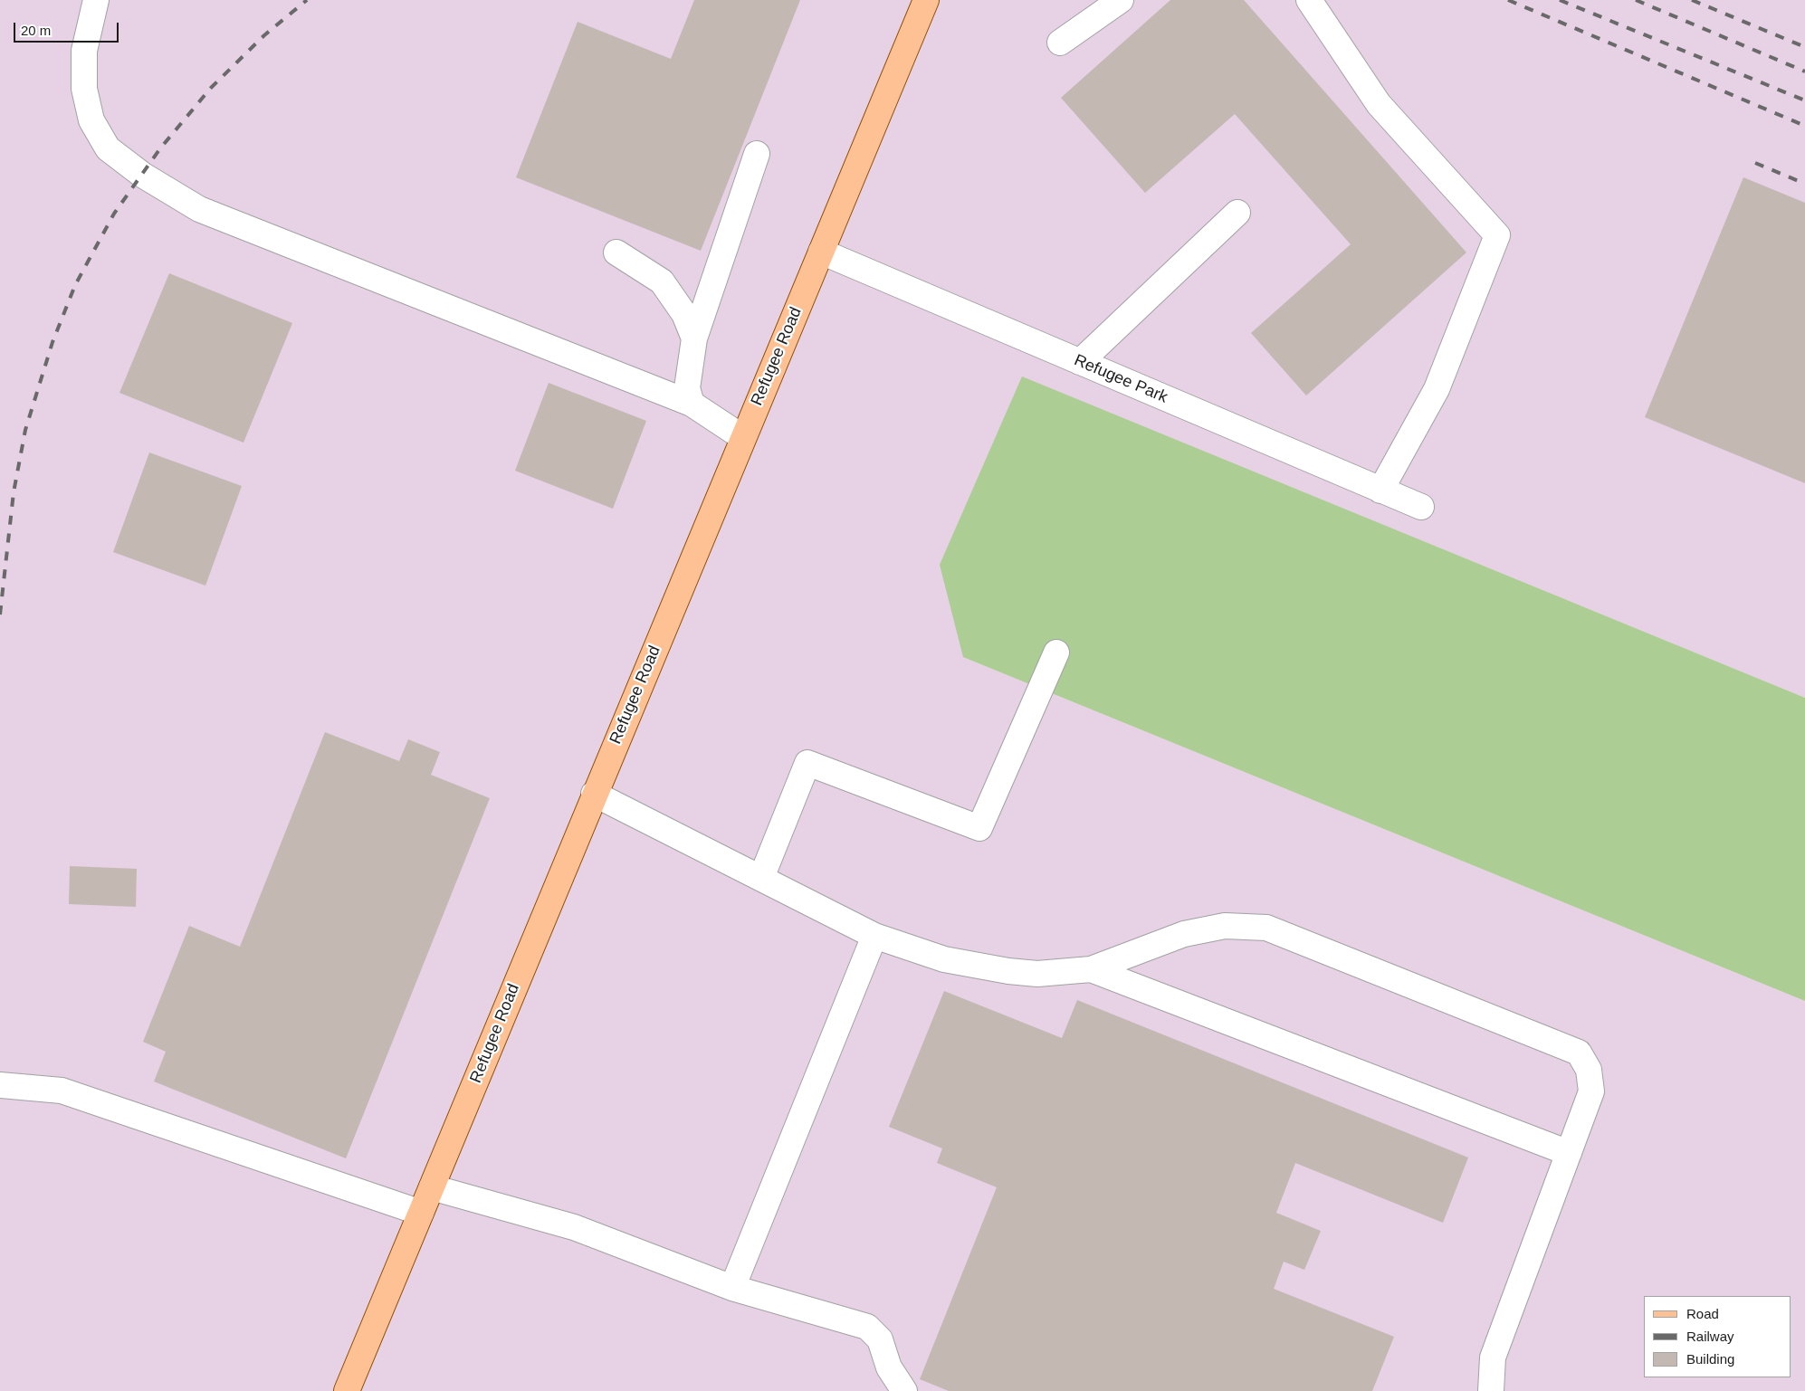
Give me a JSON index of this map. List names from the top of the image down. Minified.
{"streets":{"main road":["Refugee Road"],"street":["Refugee Park"]},"crossings":[["Refugee Road","Refugee Park"]],"legend":["Road","Railway","Building"],"scale_bar":"20 m"}
